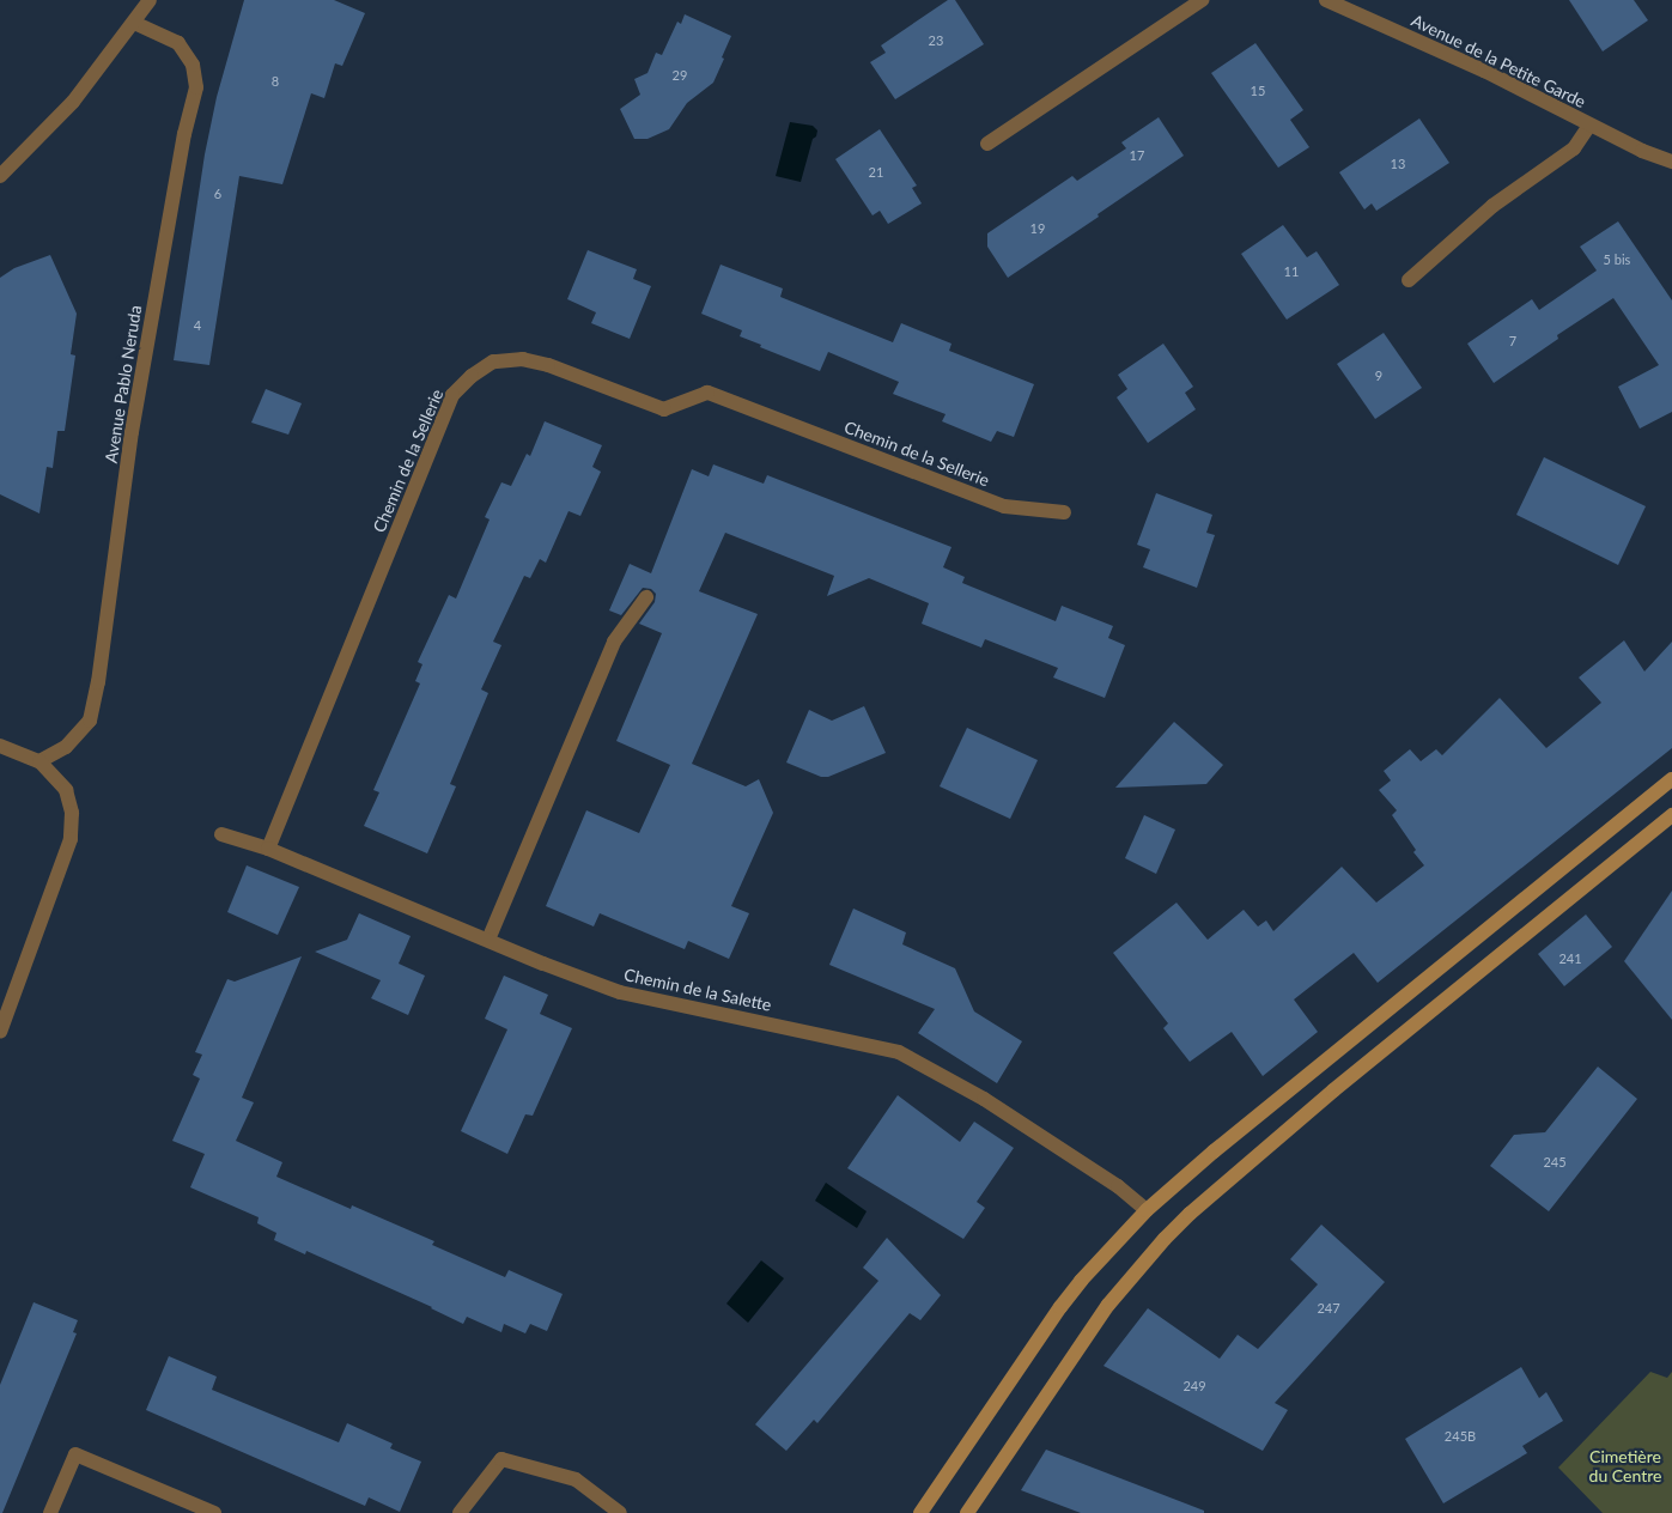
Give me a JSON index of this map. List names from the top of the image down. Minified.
{"streets":{"street":["Avenue de la Petite Garde","Avenue Pablo Neruda","Chemin de la Sellerie","Chemin de la Salette"]},"crossings":[["Chemin de la Sellerie","Chemin de la Salette"]],"parks":["Cimetière du Centre"],"house_numbers":["23","29","8","15","17","13","21","6","19","5 bis","11","4","7","9","241","245","247","249","245B"]}
